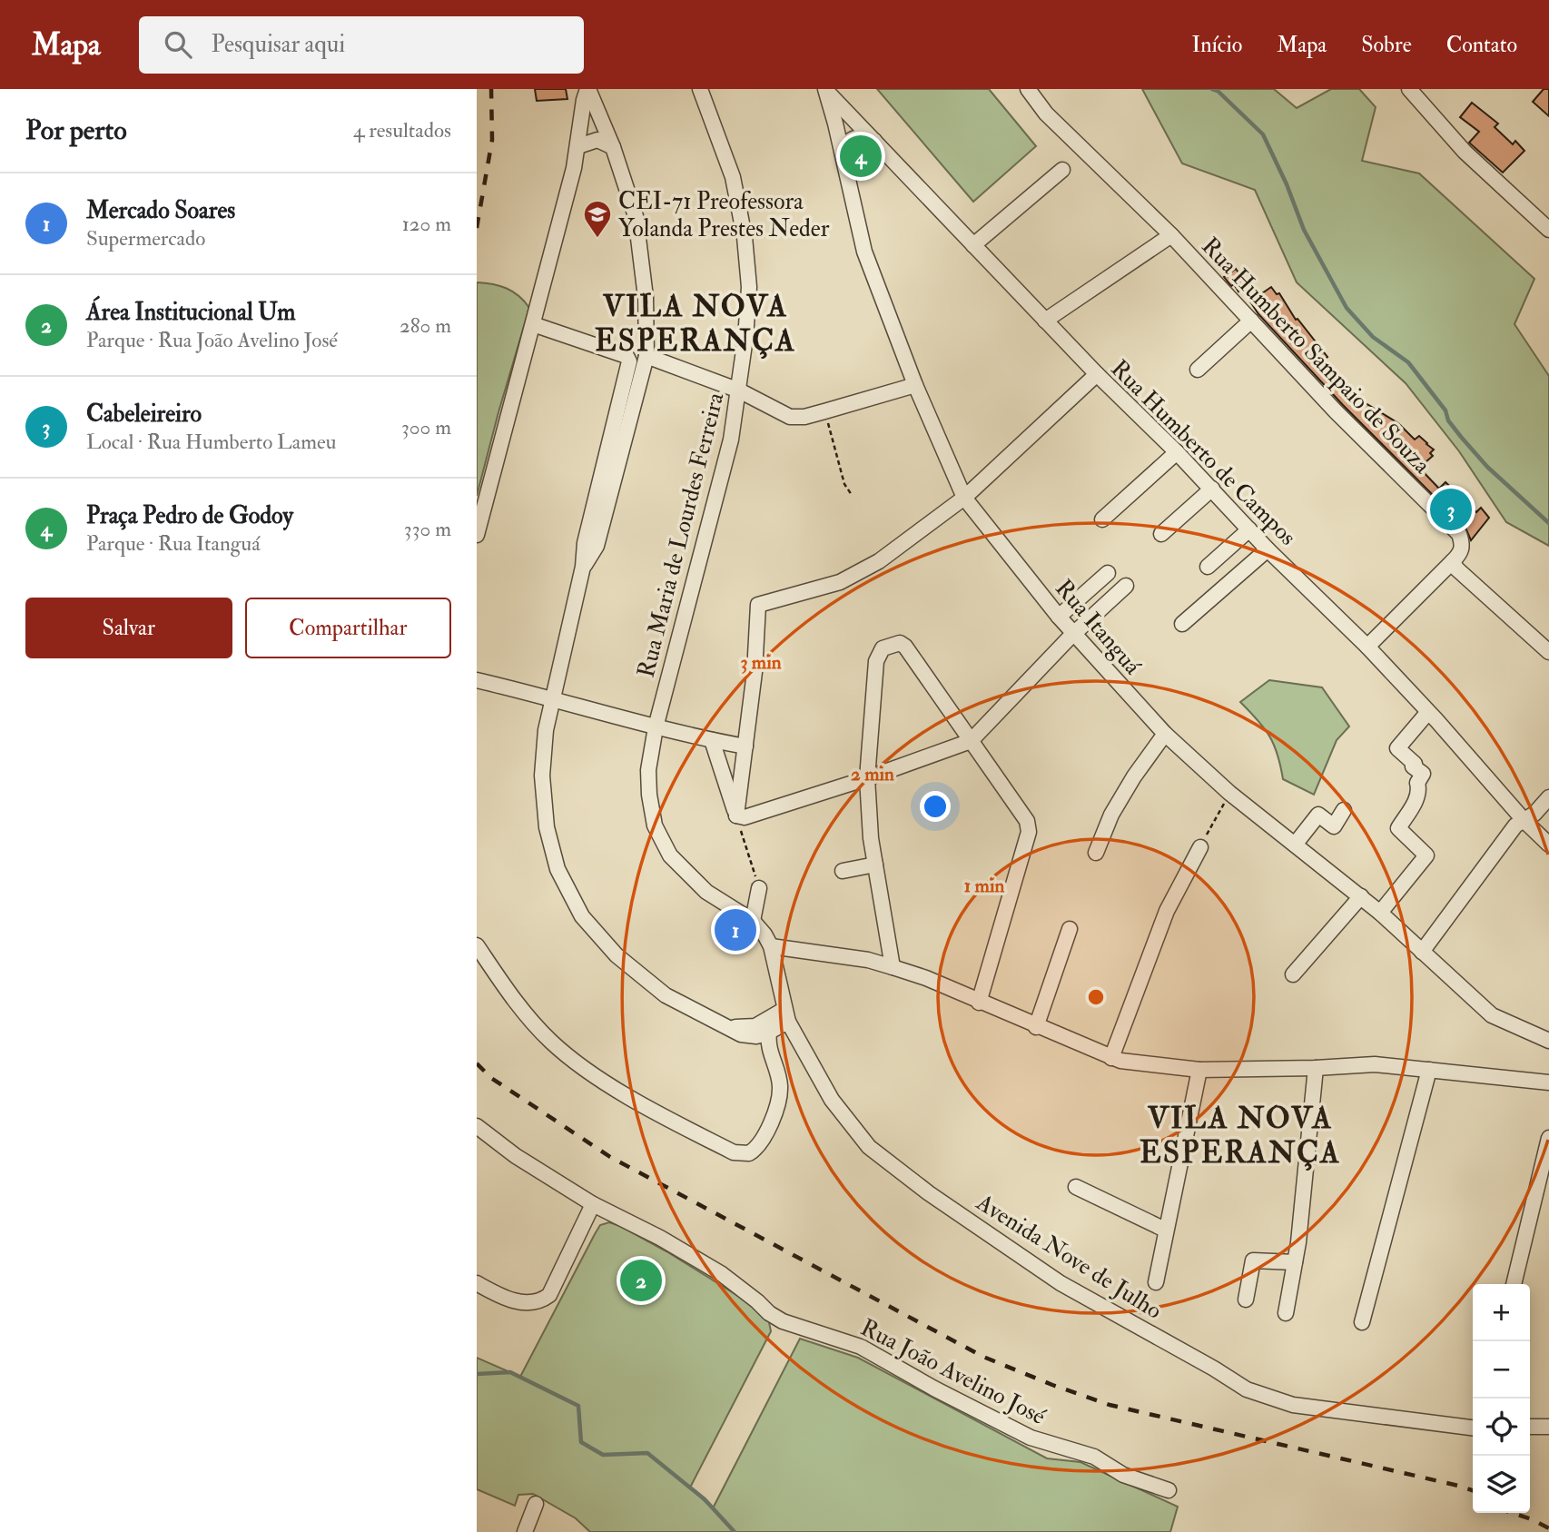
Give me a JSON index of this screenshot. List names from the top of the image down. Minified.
{"streets":{"street":["Rua Humberto Sampaio de Souza","Rua Humberto de Campos","Rua Maria de Lourdes Ferreira","Rua Itanguá","Avenida Nove de Julho","Rua João Avelino José"]},"crossings":[["Rua Humberto de Campos","Rua Itanguá"],["Rua Maria de Lourdes Ferreira","Avenida Nove de Julho"]],"districts":["VILA NOVA ESPERANÇA","VILA NOVA ESPERANÇA"],"places":{"school or university":["CEI-71 Preofessora Yolanda Prestes Neder"]},"page":{"header":"Mapa","search":"Pesquisar aqui","nav":["Início","Mapa","Sobre","Contato"],"heading":["Por perto","4 resultados"],"pins":["4","3","1","2"],"list":[{"mark":"1","name":"Mercado Soares","note":"Supermercado","value":"120 m"},{"mark":"2","name":"Área Institucional Um","note":"Parque · Rua João Avelino José","value":"280 m"},{"mark":"3","name":"Cabeleireiro","note":"Local · Rua Humberto Lameu","value":"300 m"},{"mark":"4","name":"Praça Pedro de Godoy","note":"Parque · Rua Itanguá","value":"330 m"}],"buttons":["Salvar","Compartilhar"],"map_buttons":["+","−"]},"rings":["3 min","2 min","1 min"]}
